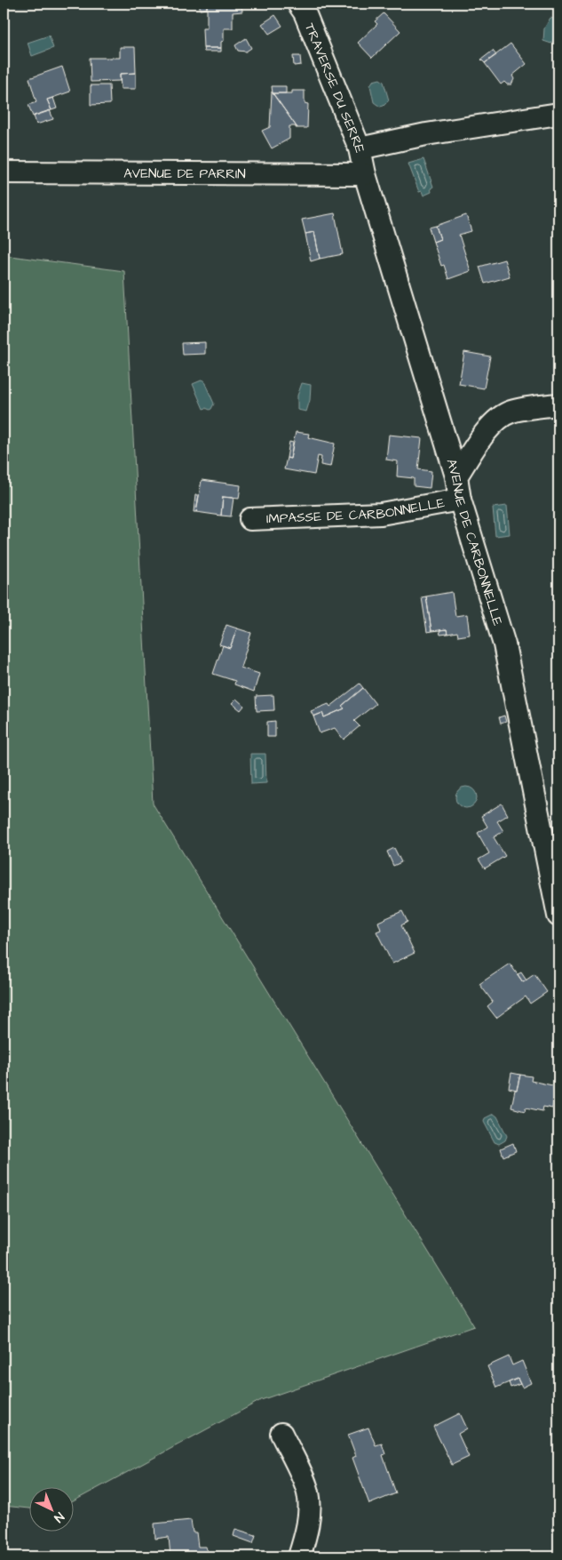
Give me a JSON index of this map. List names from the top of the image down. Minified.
{"streets":{"street":["TRAVERSE DU SERRE","AVENUE DE PARRIN","IMPASSE DE CARBONNELLE","AVENUE DE CARBONNELLE"]},"crossings":[["TRAVERSE DU SERRE","AVENUE DE PARRIN"],["TRAVERSE DU SERRE","AVENUE DE CARBONNELLE"],["AVENUE DE PARRIN","AVENUE DE CARBONNELLE"],["IMPASSE DE CARBONNELLE","AVENUE DE CARBONNELLE"]],"north":"bottom right"}
